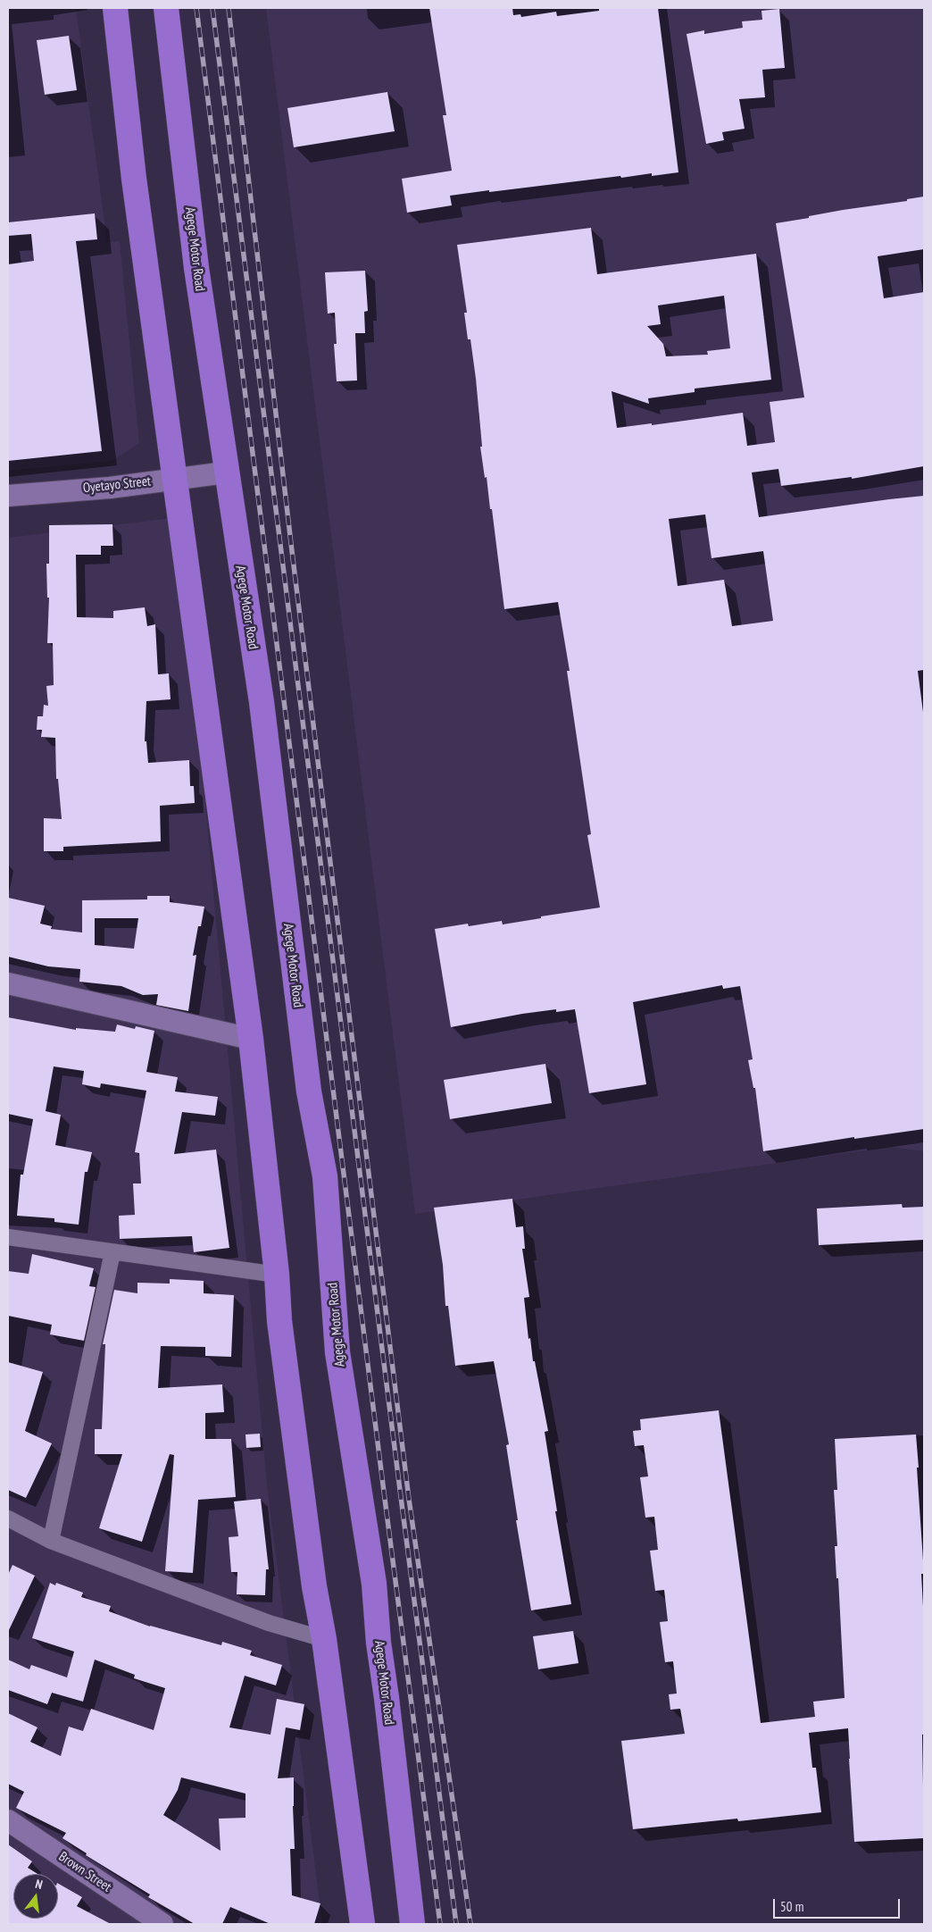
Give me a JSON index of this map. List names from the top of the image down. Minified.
{"streets":{"highway":["Agege Motor Road"],"street":["Oyetayo Street","Brown Street"]},"crossings":[["Agege Motor Road","Oyetayo Street"]],"scale_bar":"50 m","north":"top"}
